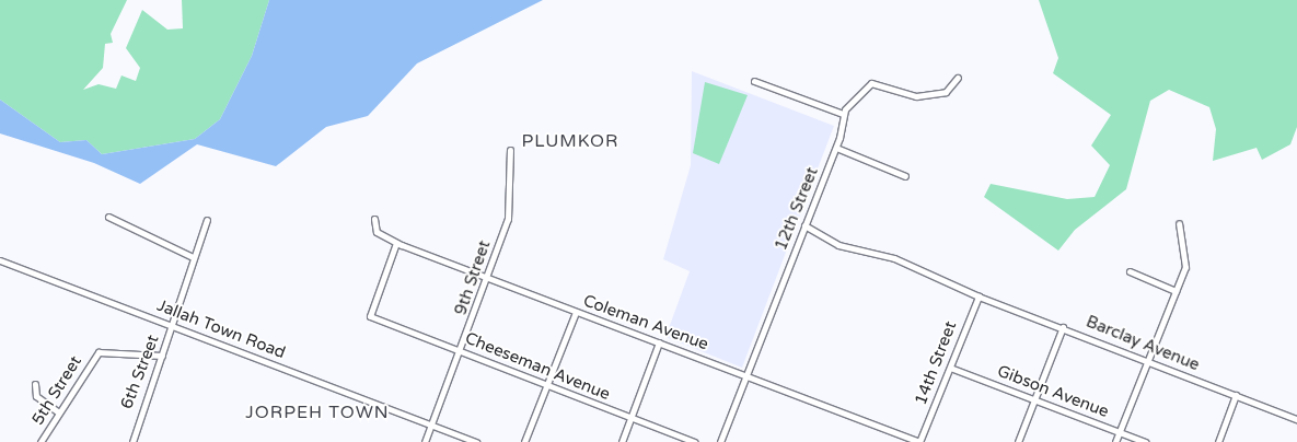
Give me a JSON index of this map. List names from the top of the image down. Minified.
{"streets":{"street":["12th Street","9th Street","Coleman Avenue","Jallah Town Road","Barclay Avenue","14th Street","Cheeseman Avenue","6th Street","5th Street","Gibson Avenue"]},"crossings":[["12th Street","Coleman Avenue"],["12th Street","Barclay Avenue"],["9th Street","Coleman Avenue"],["9th Street","Jallah Town Road"],["9th Street","Cheeseman Avenue"],["Coleman Avenue","14th Street"],["Coleman Avenue","Cheeseman Avenue"],["Jallah Town Road","6th Street"],["Barclay Avenue","14th Street"],["14th Street","Gibson Avenue"],["6th Street","5th Street"]],"districts":["PLUMKOR","JORPEH TOWN"]}
